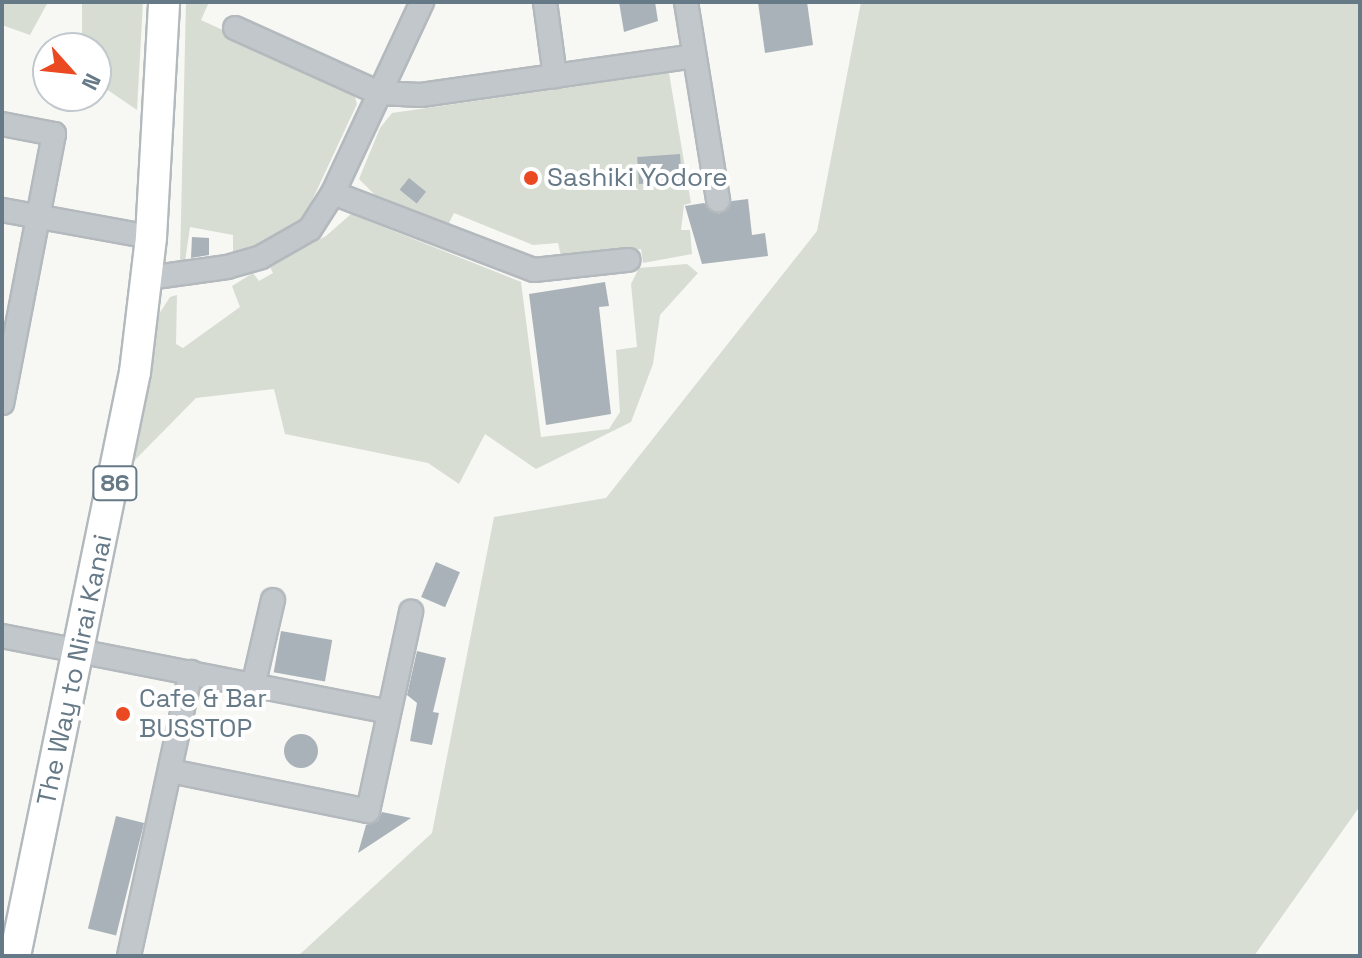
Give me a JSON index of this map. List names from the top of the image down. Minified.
{"streets":{"main road":["86","The Way to Nirai Kanai"]},"places":["Sashiki Yodore","Cafe & Bar BUSSTOP"],"north":"bottom right"}
